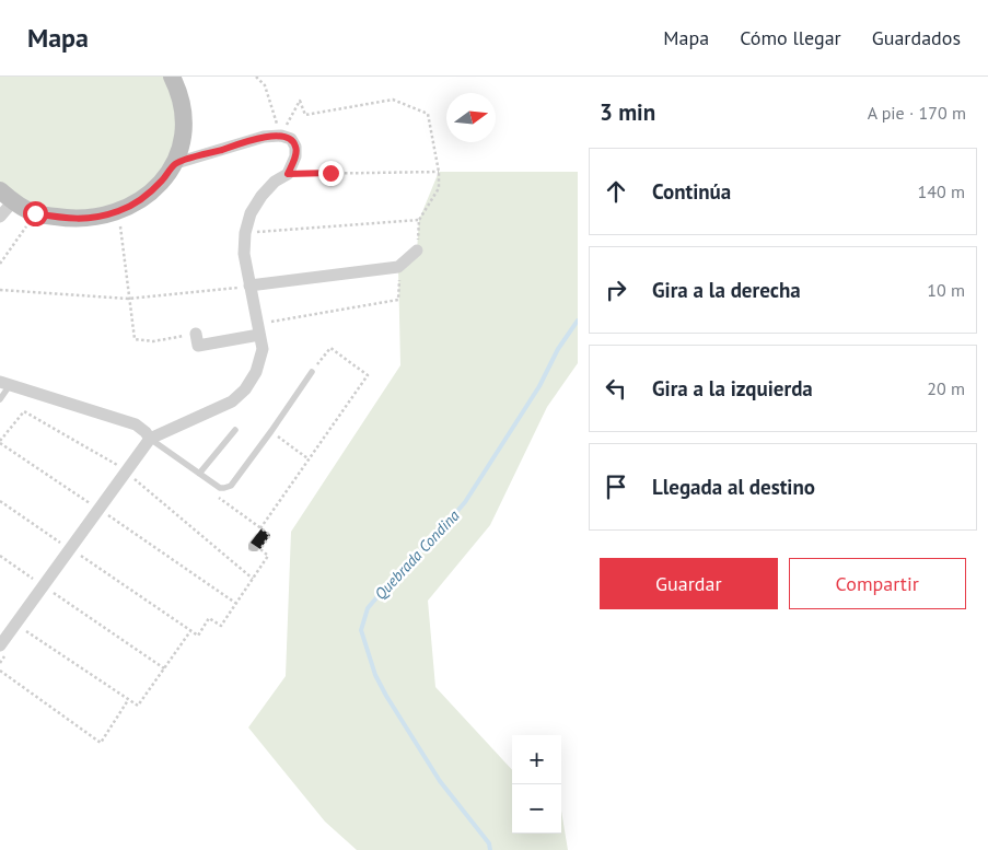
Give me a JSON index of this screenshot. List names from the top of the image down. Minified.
{"water":["Quebrada Condina"],"north":"right","page":{"header":"Mapa","nav":["Mapa","Cómo llegar","Guardados"],"heading":["3 min","A pie · 170 m"],"list":[["Continúa","140 m"],["Gira a la derecha","10 m"],["Gira a la izquierda","20 m"],"Llegada al destino"],"buttons":["Guardar","Compartir"],"map_buttons":["+","−"]}}
